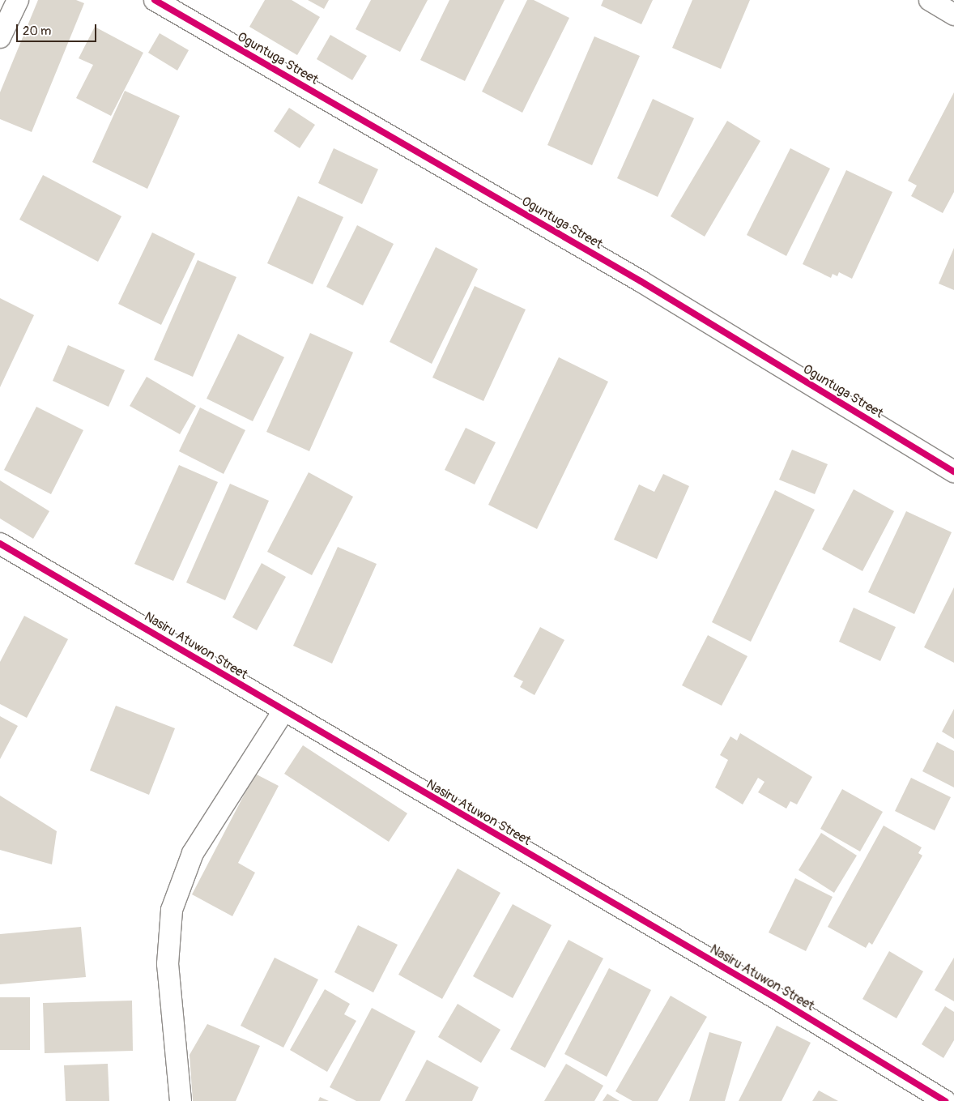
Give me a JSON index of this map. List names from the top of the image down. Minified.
{"streets":{"street":["Oguntuga Street","Nasiru Atuwon Street"]},"scale_bar":"20 m"}
